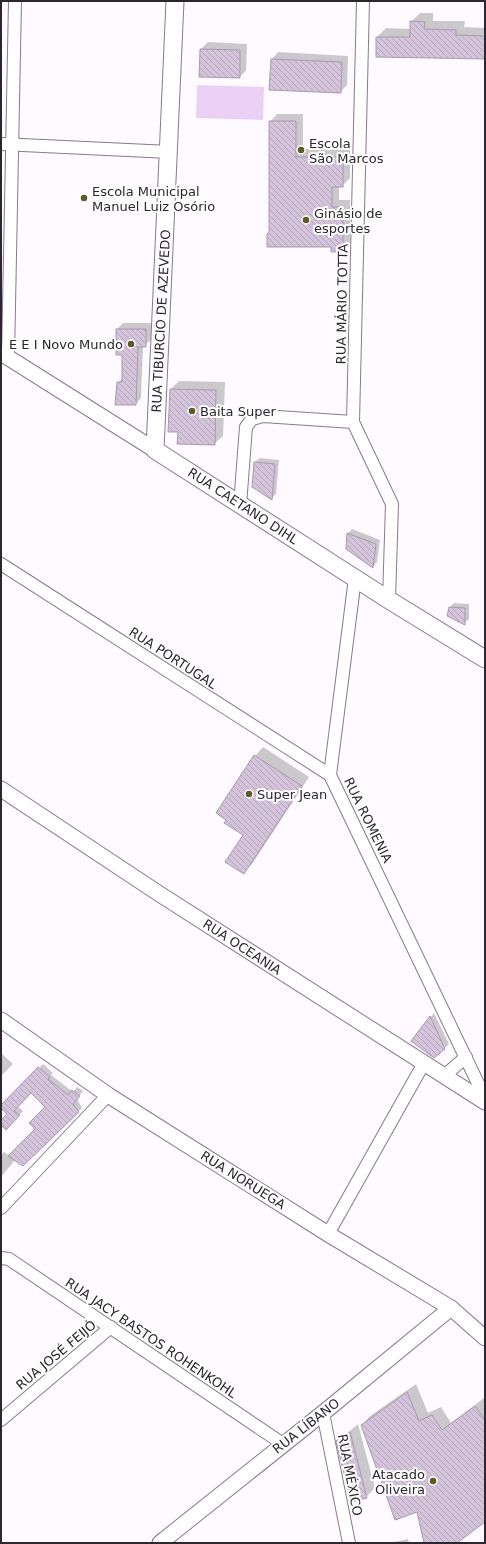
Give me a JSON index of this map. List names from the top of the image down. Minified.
{"streets":{"main road":["RUA TIBURCIO DE AZEVEDO","RUA CAETANO DIHL"],"street":["RUA MÁRIO TOTTA","RUA PORTUGAL","RUA ROMENIA","RUA OCEANIA","RUA NORUEGA","RUA JACY BASTOS ROHENKOHL","RUA JOSÉ FEIJÓ","RUA LÍBANO","RUA MÉXICO"]},"crossings":[["RUA MÁRIO TOTTA","RUA CAETANO DIHL"],["RUA TIBURCIO DE AZEVEDO","RUA CAETANO DIHL"],["RUA CAETANO DIHL","RUA ROMENIA"],["RUA PORTUGAL","RUA ROMENIA"],["RUA NORUEGA","RUA LÍBANO"],["RUA JACY BASTOS ROHENKOHL","RUA JOSÉ FEIJÓ"],["RUA JACY BASTOS ROHENKOHL","RUA LÍBANO"],["RUA LÍBANO","RUA MÉXICO"]],"places":["Escola São Marcos","Escola Municipal Manuel Luiz Osório","Ginásio de esportes","E E I Novo Mundo","Baita Super","Super Jean","Atacado Oliveira"]}
